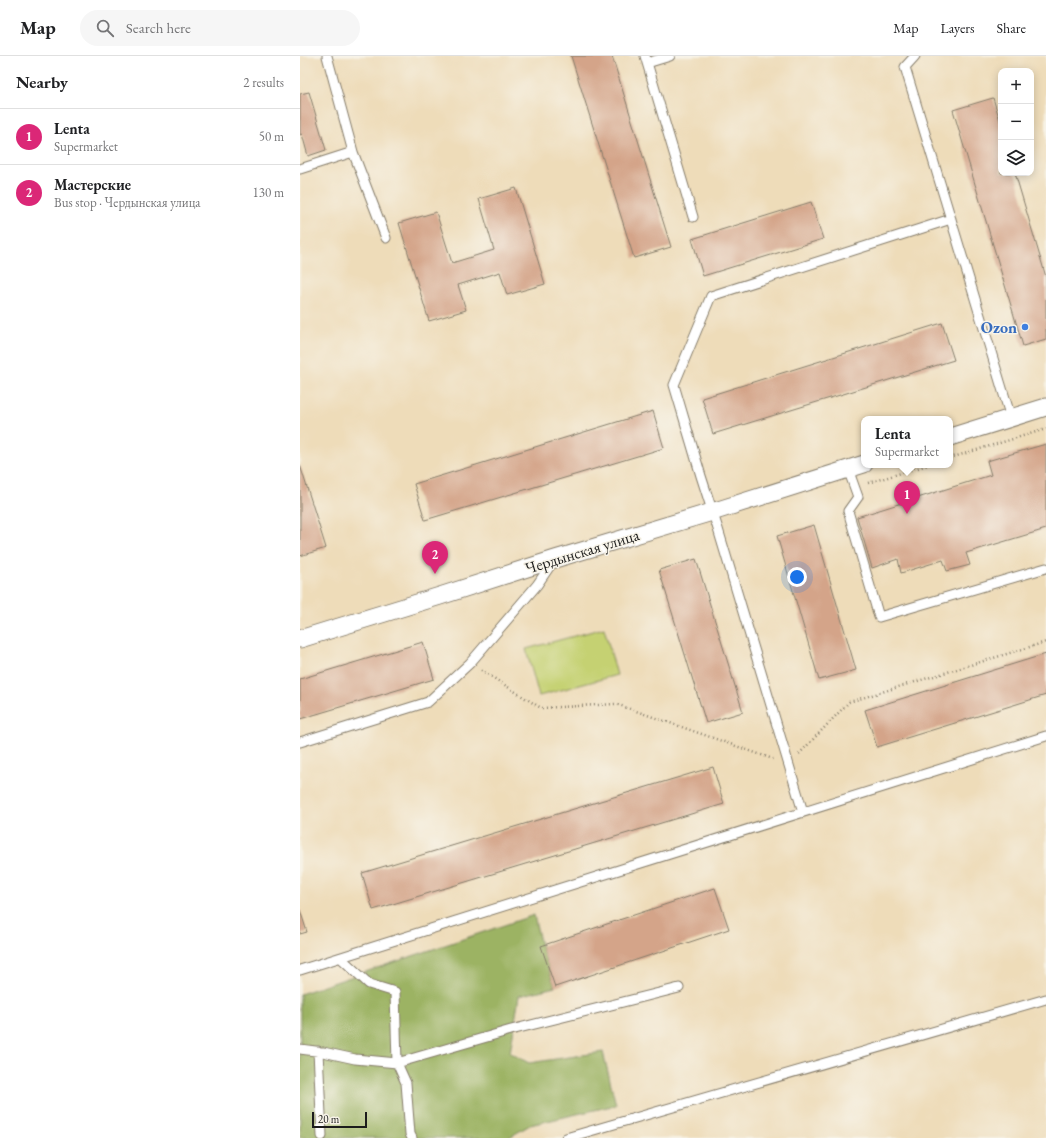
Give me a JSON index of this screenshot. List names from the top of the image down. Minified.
{"streets":{"street":["Чердынская улица"]},"places":["Ozon"],"scale_bar":"20 m","page":{"header":"Map","search":"Search here","nav":["Map","Layers","Share"],"heading":["Nearby","2 results"],"map_buttons":["+","−"],"list":[{"mark":"1","name":"Lenta","note":"Supermarket","value":"50 m"},{"mark":"2","name":"Мастерские","note":"Bus stop · Чердынская улица","value":"130 m"}],"popup":["Lenta","Supermarket"],"pins":["1","2"],"scale":"20 m"}}
